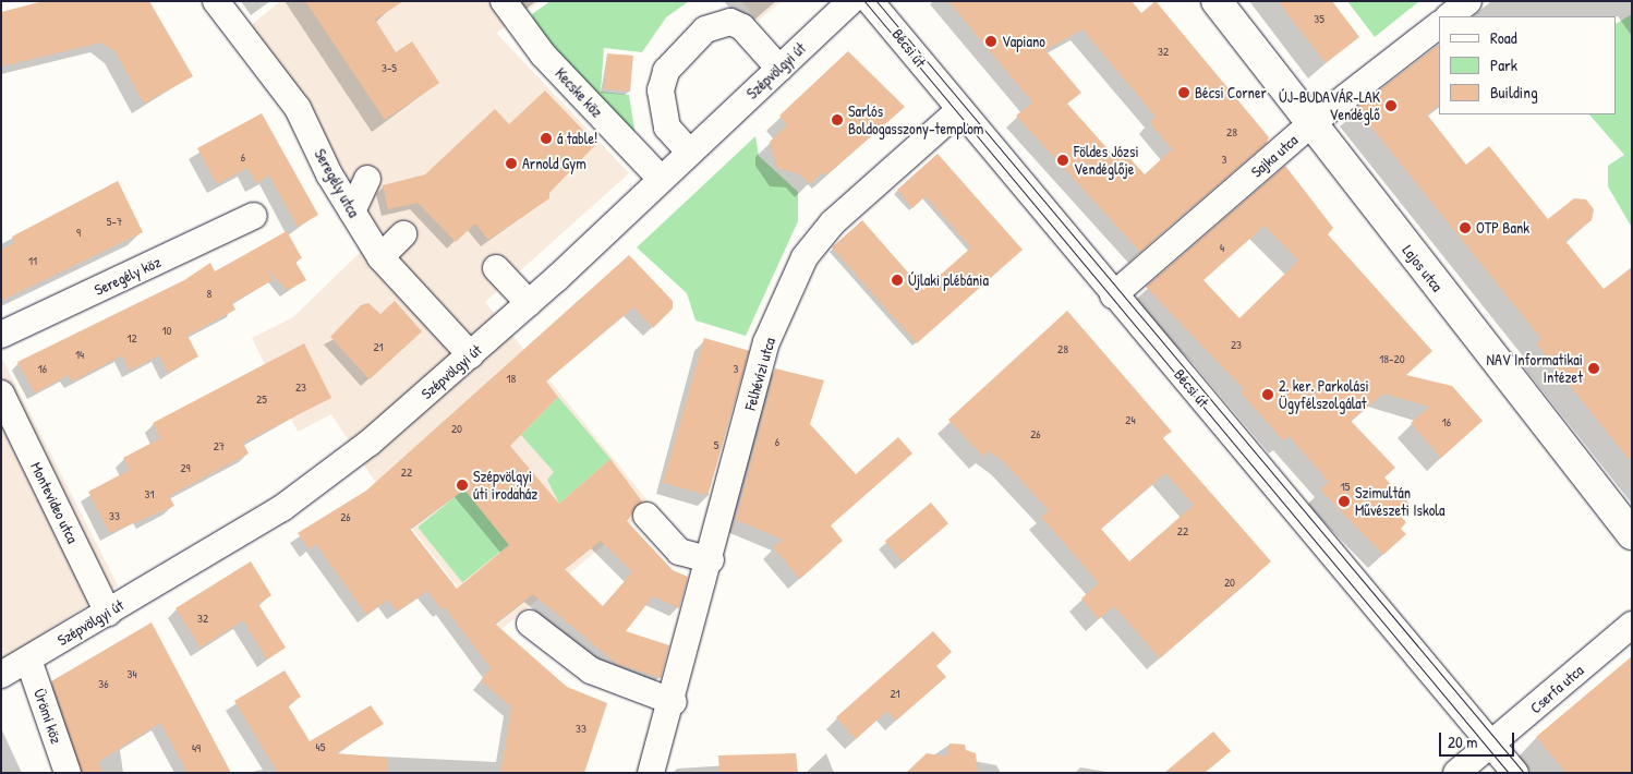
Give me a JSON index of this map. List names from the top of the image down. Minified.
{"streets":{"main road":["Lajos utca"],"street":["Bécsi út","Szépvölgyi út","Kecske köz","Sajka utca","Seregély utca","Seregély köz","Felhévízi utca","Montevideo utca","Cserfa utca","Ürömi köz"]},"crossings":[["Bécsi út","Sajka utca"],["Bécsi út","Felhévízi utca"],["Bécsi út","Cserfa utca"],["Szépvölgyi út","Kecske köz"],["Szépvölgyi út","Seregély utca"],["Szépvölgyi út","Montevideo utca"],["Szépvölgyi út","Ürömi köz"],["Sajka utca","Lajos utca"]],"places":["Vapiano","Bécsi Corner","ÚJ-BUDAVÁR-LAK Vendéglő","Sarlós Boldogasszony-templom","á table!","Földes Józsi Vendéglője","Arnold Gym","OTP Bank","Újlaki plébánia","NAV Informatikai Intézet","2. ker. Parkolási Ügyfélszolgálat","Szépvölgyi úti irodaház","Szimultán Művészeti Iskola"],"house_numbers":["35","32","3-5","28","6","3","5-7","9","4","11","8","10","12","23","21","28","14","18-20","16","3","18","23","25","24","16","20","26","6","5","27","29","22","15","31","33","26","22","20","32","34","36","21","33","45","49"],"legend":["Road","Park","Building"],"scale_bar":"20 m"}
